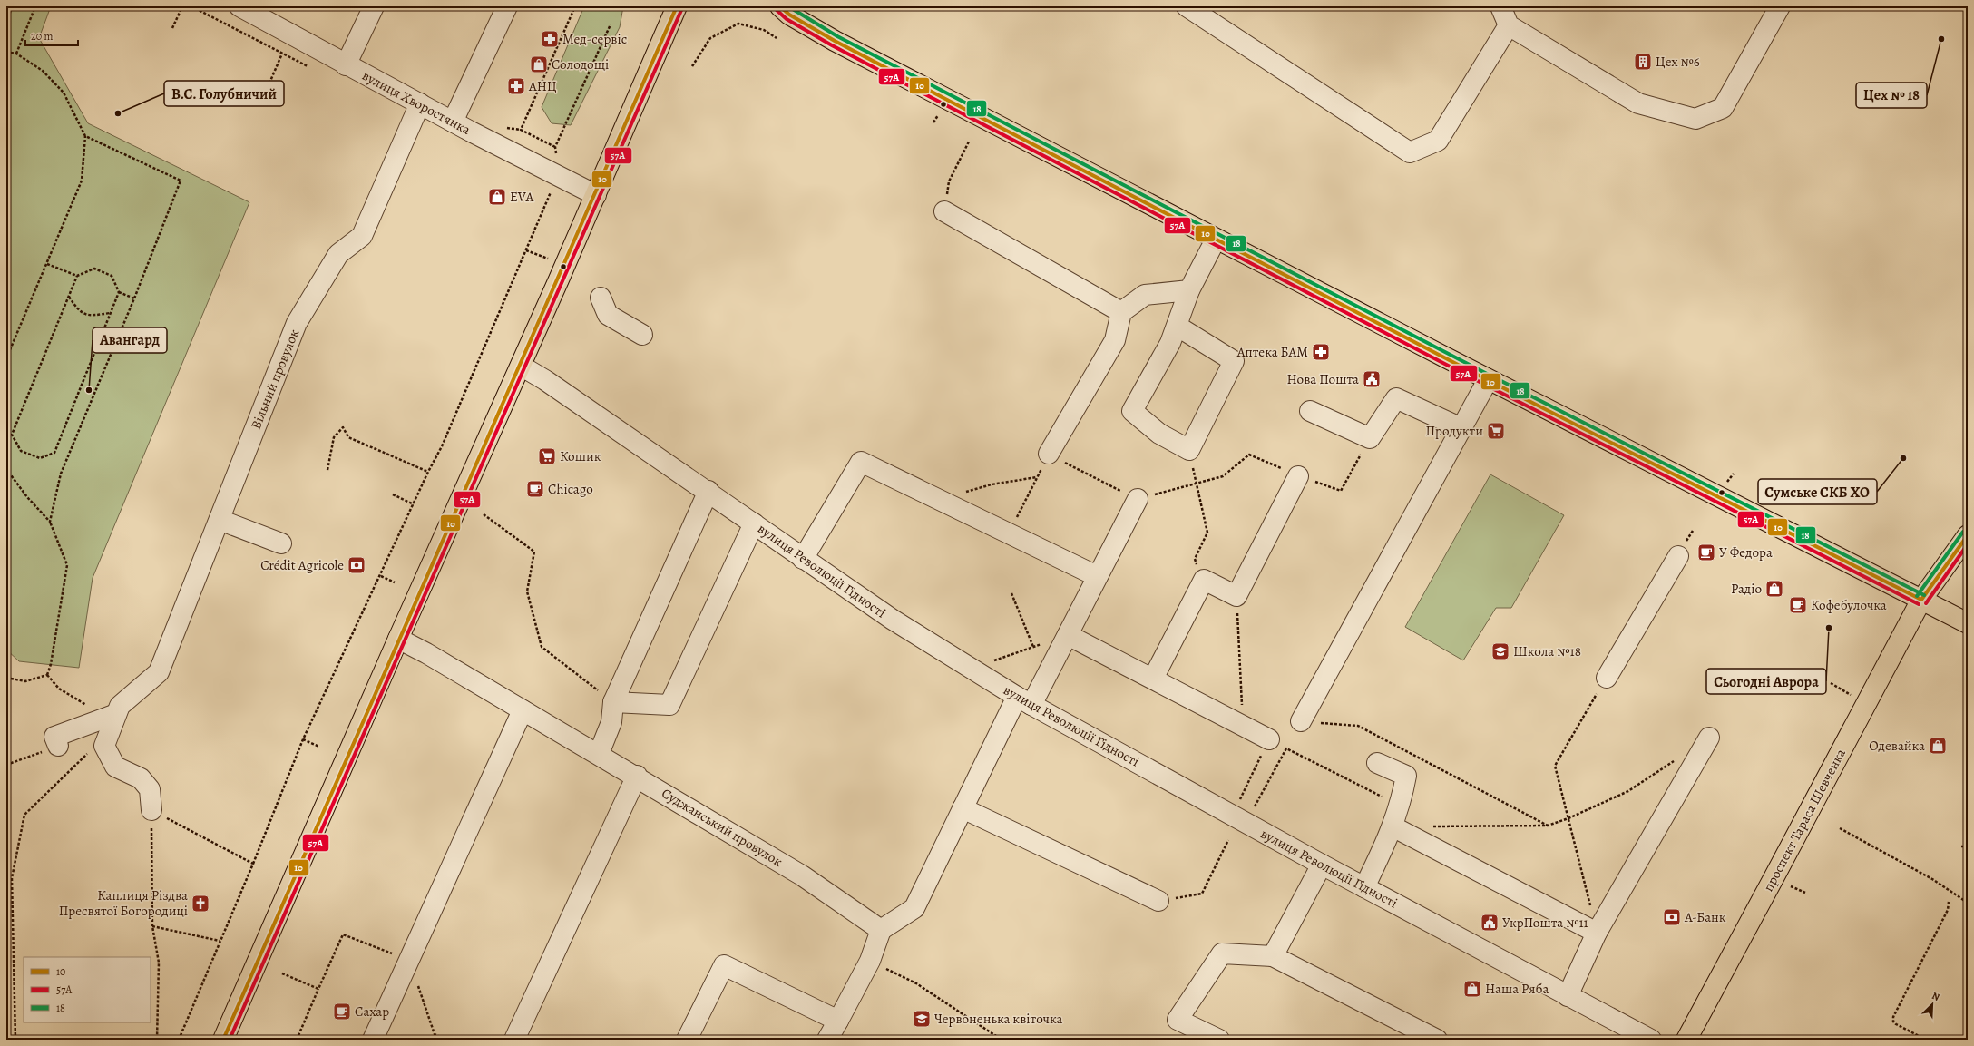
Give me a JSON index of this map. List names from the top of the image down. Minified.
{"streets":{"main road":["проспект Тараса Шевченка"],"street":["вулиця Хворостянка","Вільний провулок","вулиця Революції Гідності","Суджанський провулок"]},"crossings":[["вулиця Хворостянка","Вільний провулок"]],"places":{"pharmacy":["Мед-сервіс","АНЦ","Аптека БАМ"],"other":["Цех № 18","В.С. Голубничий","Авангард","Сумське СКБ ХО","Сьогодні Аврора"],"building":["Цех №6"],"shop":["Солодощі","EVA","Радіо","Одевайка","Наша Ряба"],"public building":["Нова Пошта","УкрПошта №11"],"supermarket":["Продукти","Кошик"],"cafe":["Chicago","У Федора","Кофебулочка","Сахар"],"bank":["Crédit Agricole","А-Банк"],"school or university":["Школа №18","Червоненька квіточка"],"church":["Каплиця Різдва Пресвятої Богородиці"]},"lines":["transit line 10","transit line 18","transit line 57А"],"legend":["10","57А","18"],"scale_bar":"20 m","north":"top right"}
